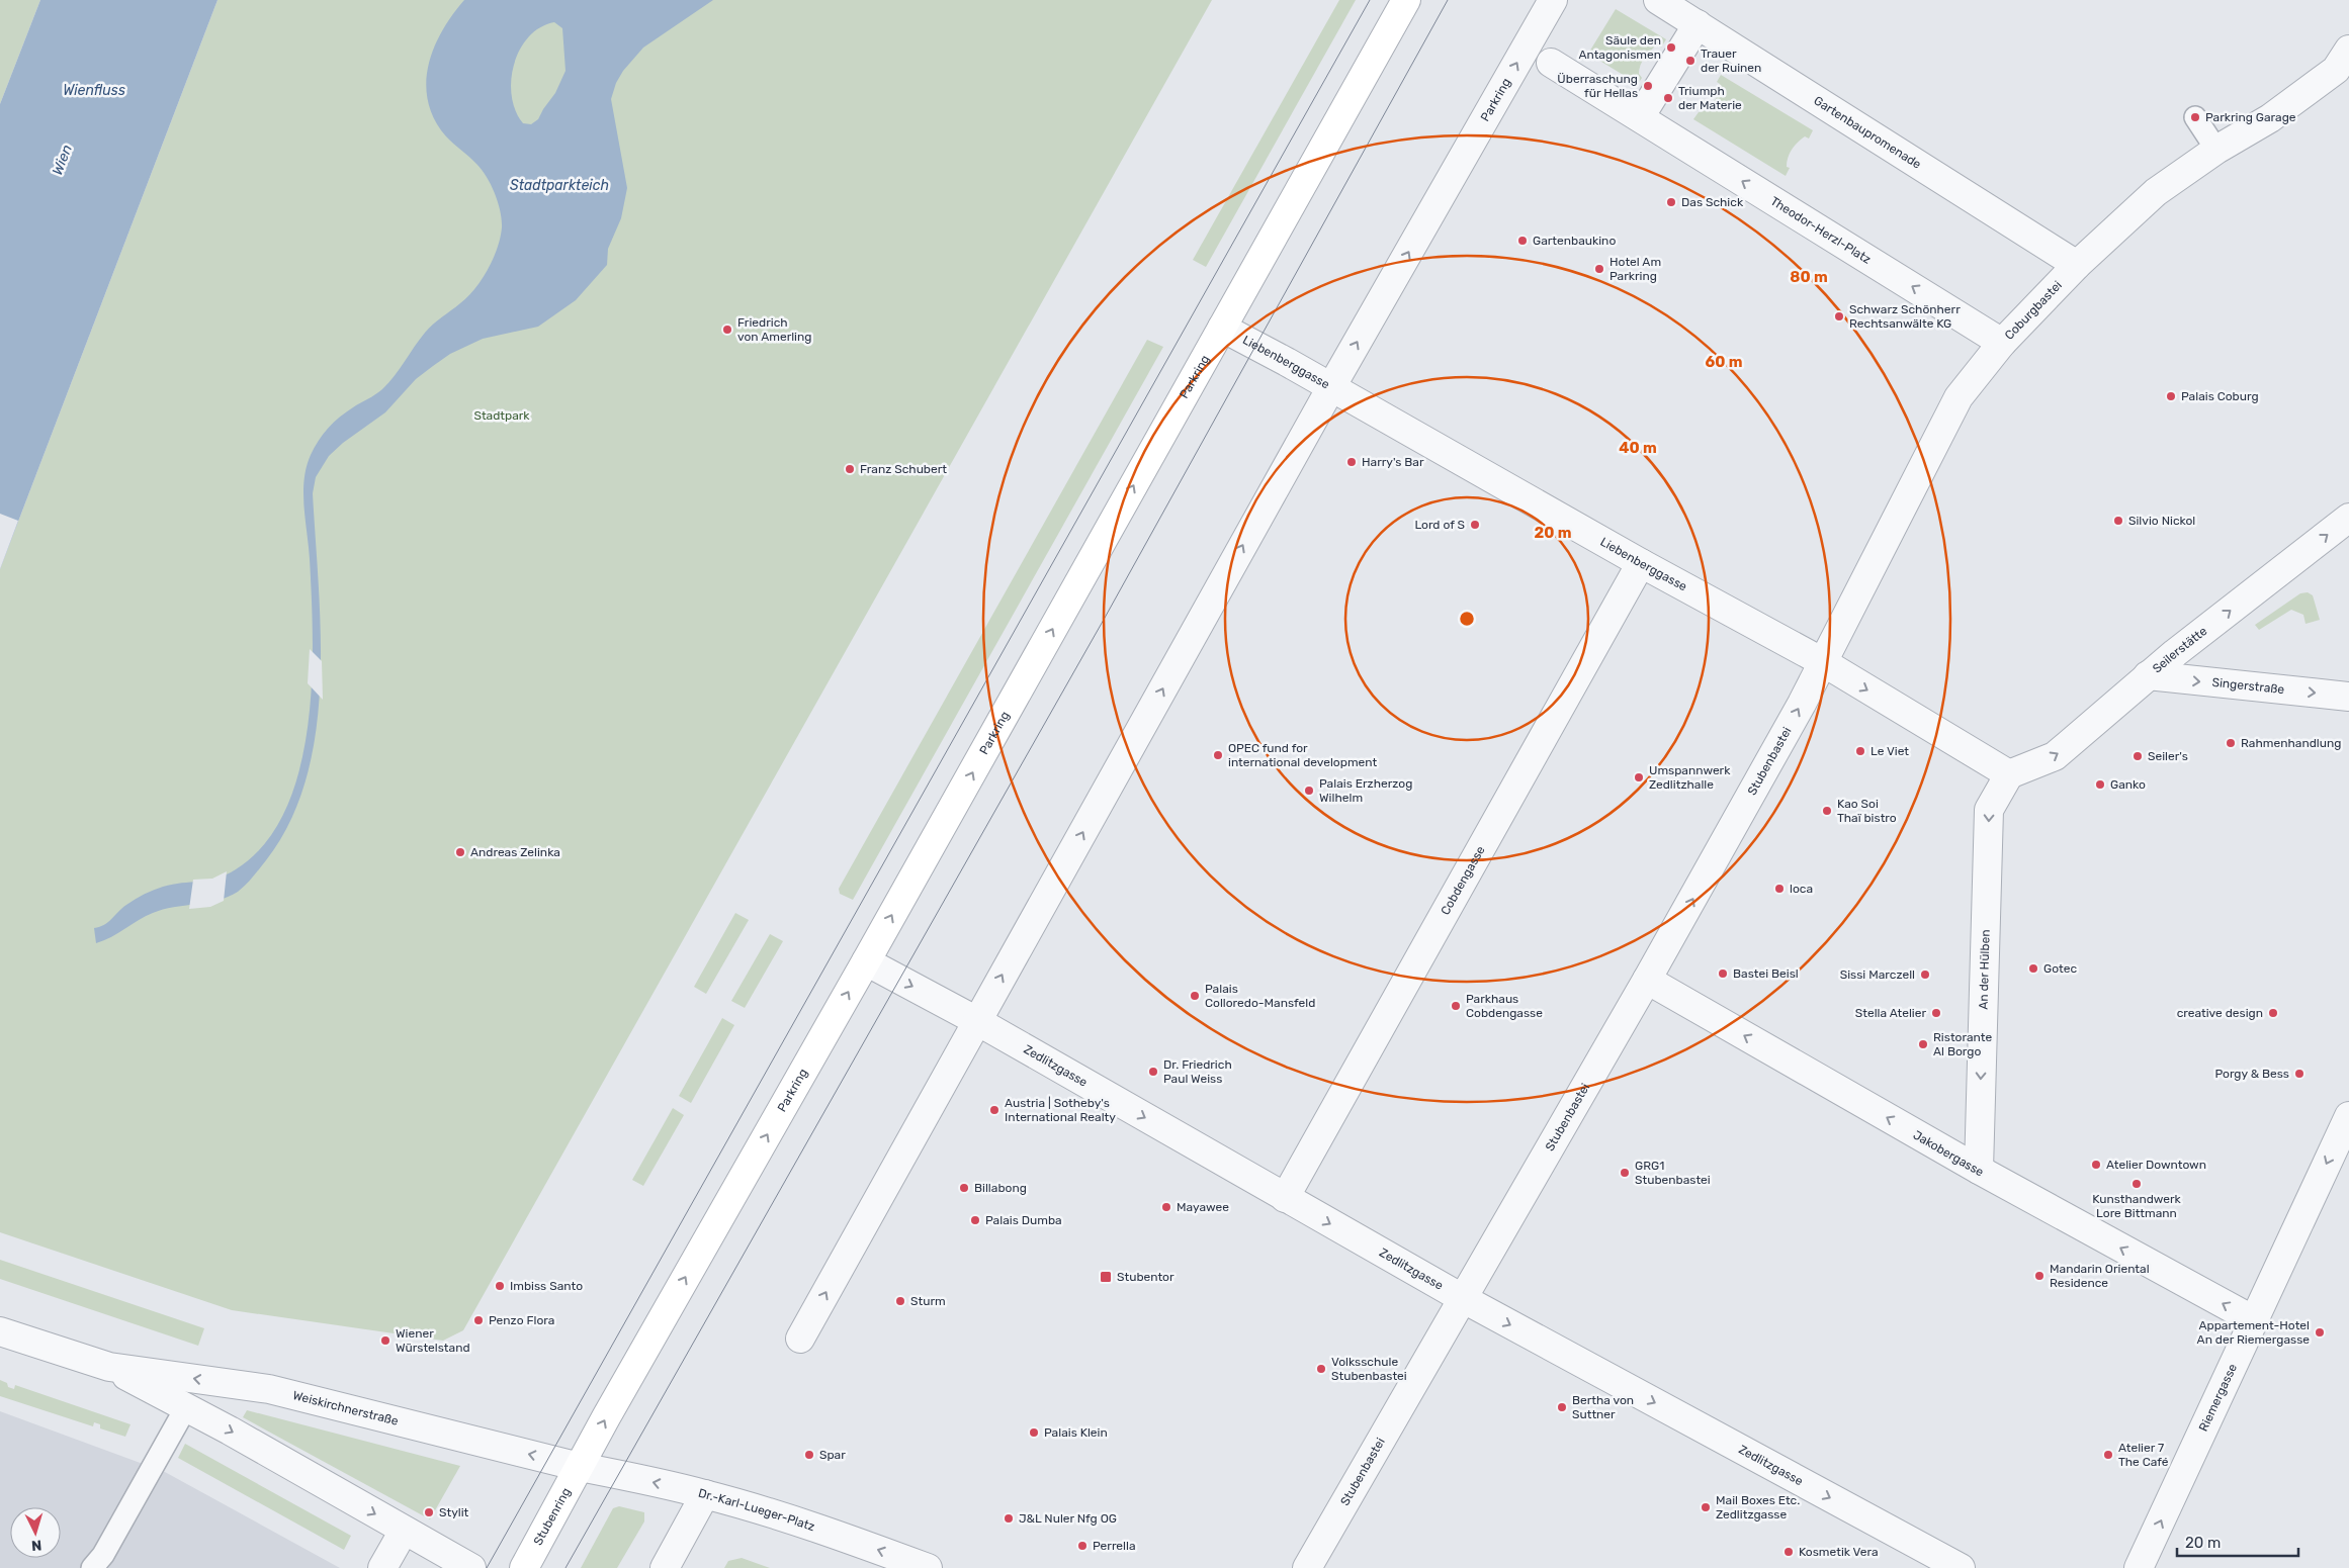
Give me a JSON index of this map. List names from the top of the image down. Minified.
{"streets":{"main road":["Parkring","Stubenring"],"street":["Gartenbaupromenade","Theodor-Herzl-Platz","Coburgbastei","Liebenberggasse","Seilerstätte","Singerstraße","Stubenbastei","Cobdengasse","An der Hülben","Zedlitzgasse","Jakobergasse","Riemergasse","Weiskirchnerstraße","Dr.-Karl-Lueger-Platz"]},"crossings":[["Parkring","Liebenberggasse"],["Parkring","Zedlitzgasse"],["Parkring","Weiskirchnerstraße"],["Parkring","Dr.-Karl-Lueger-Platz"],["Parkring","Stubenring"],["Gartenbaupromenade","Coburgbastei"],["Theodor-Herzl-Platz","Coburgbastei"],["Coburgbastei","Liebenberggasse"],["Coburgbastei","Stubenbastei"],["Liebenberggasse","Seilerstätte"],["Liebenberggasse","Stubenbastei"],["Liebenberggasse","Cobdengasse"],["Liebenberggasse","An der Hülben"],["Seilerstätte","Singerstraße"],["Seilerstätte","An der Hülben"],["Stubenbastei","Zedlitzgasse"],["Stubenbastei","Jakobergasse"],["Cobdengasse","Zedlitzgasse"],["An der Hülben","Jakobergasse"],["Jakobergasse","Riemergasse"],["Weiskirchnerstraße","Dr.-Karl-Lueger-Platz"],["Weiskirchnerstraße","Stubenring"],["Dr.-Karl-Lueger-Platz","Stubenring"]],"one_way":["Parkring","Theodor-Herzl-Platz","Seilerstätte","Singerstraße","An der Hülben","Zedlitzgasse","Jakobergasse","Dr.-Karl-Lueger-Platz"],"water":["Wienfluss","Wien","Stadtparkteich"],"parks":["Stadtpark"],"places":{"other":["Säule den Antagonismen","Trauer der Ruinen","Überraschung für Hellas","Triumph der Materie","Parkring Garage","Das Schick","Gartenbaukino","Hotel Am Parkring","Schwarz Schönherr Rechtsanwälte KG","Friedrich von Amerling","Palais Coburg","Harry's Bar","Franz Schubert","Silvio Nickol","Lord of S","Rahmenhandlung","Le Viet","OPEC fund for international development","Seiler's","Umspannwerk Zedlitzhalle","Ganko","Palais Erzherzog Wilhelm","Kao Soi Thaï bistro","Andreas Zelinka","loca","Gotec","Bastei Beisl","Sissi Marczell","Palais Colloredo-Mansfeld","Parkhaus Cobdengasse","Stella Atelier","creative design","Ristorante Al Borgo","Dr. Friedrich Paul Weiss","Porgy & Bess","Austria | Sotheby's International Realty","Atelier Downtown","GRG1 Stubenbastei","Kunsthandwerk Lore Bittmann","Billabong","Mayawee","Palais Dumba","Mandarin Oriental Residence","Imbiss Santo","Sturm","Penzo Flora","Appartement-Hotel An der Riemergasse","Wiener Würstelstand","Volksschule Stubenbastei","Bertha von Suttner","Palais Klein","Spar","Atelier 7 The Café","Mail Boxes Etc. Zedlitzgasse","Stylit","J&L Nuler Nfg OG","Perrella","Kosmetik Vera"],"transit":["Stubentor"]},"scale_bar":"20 m","north":"bottom","rings":["80 m","60 m","40 m","20 m"]}
